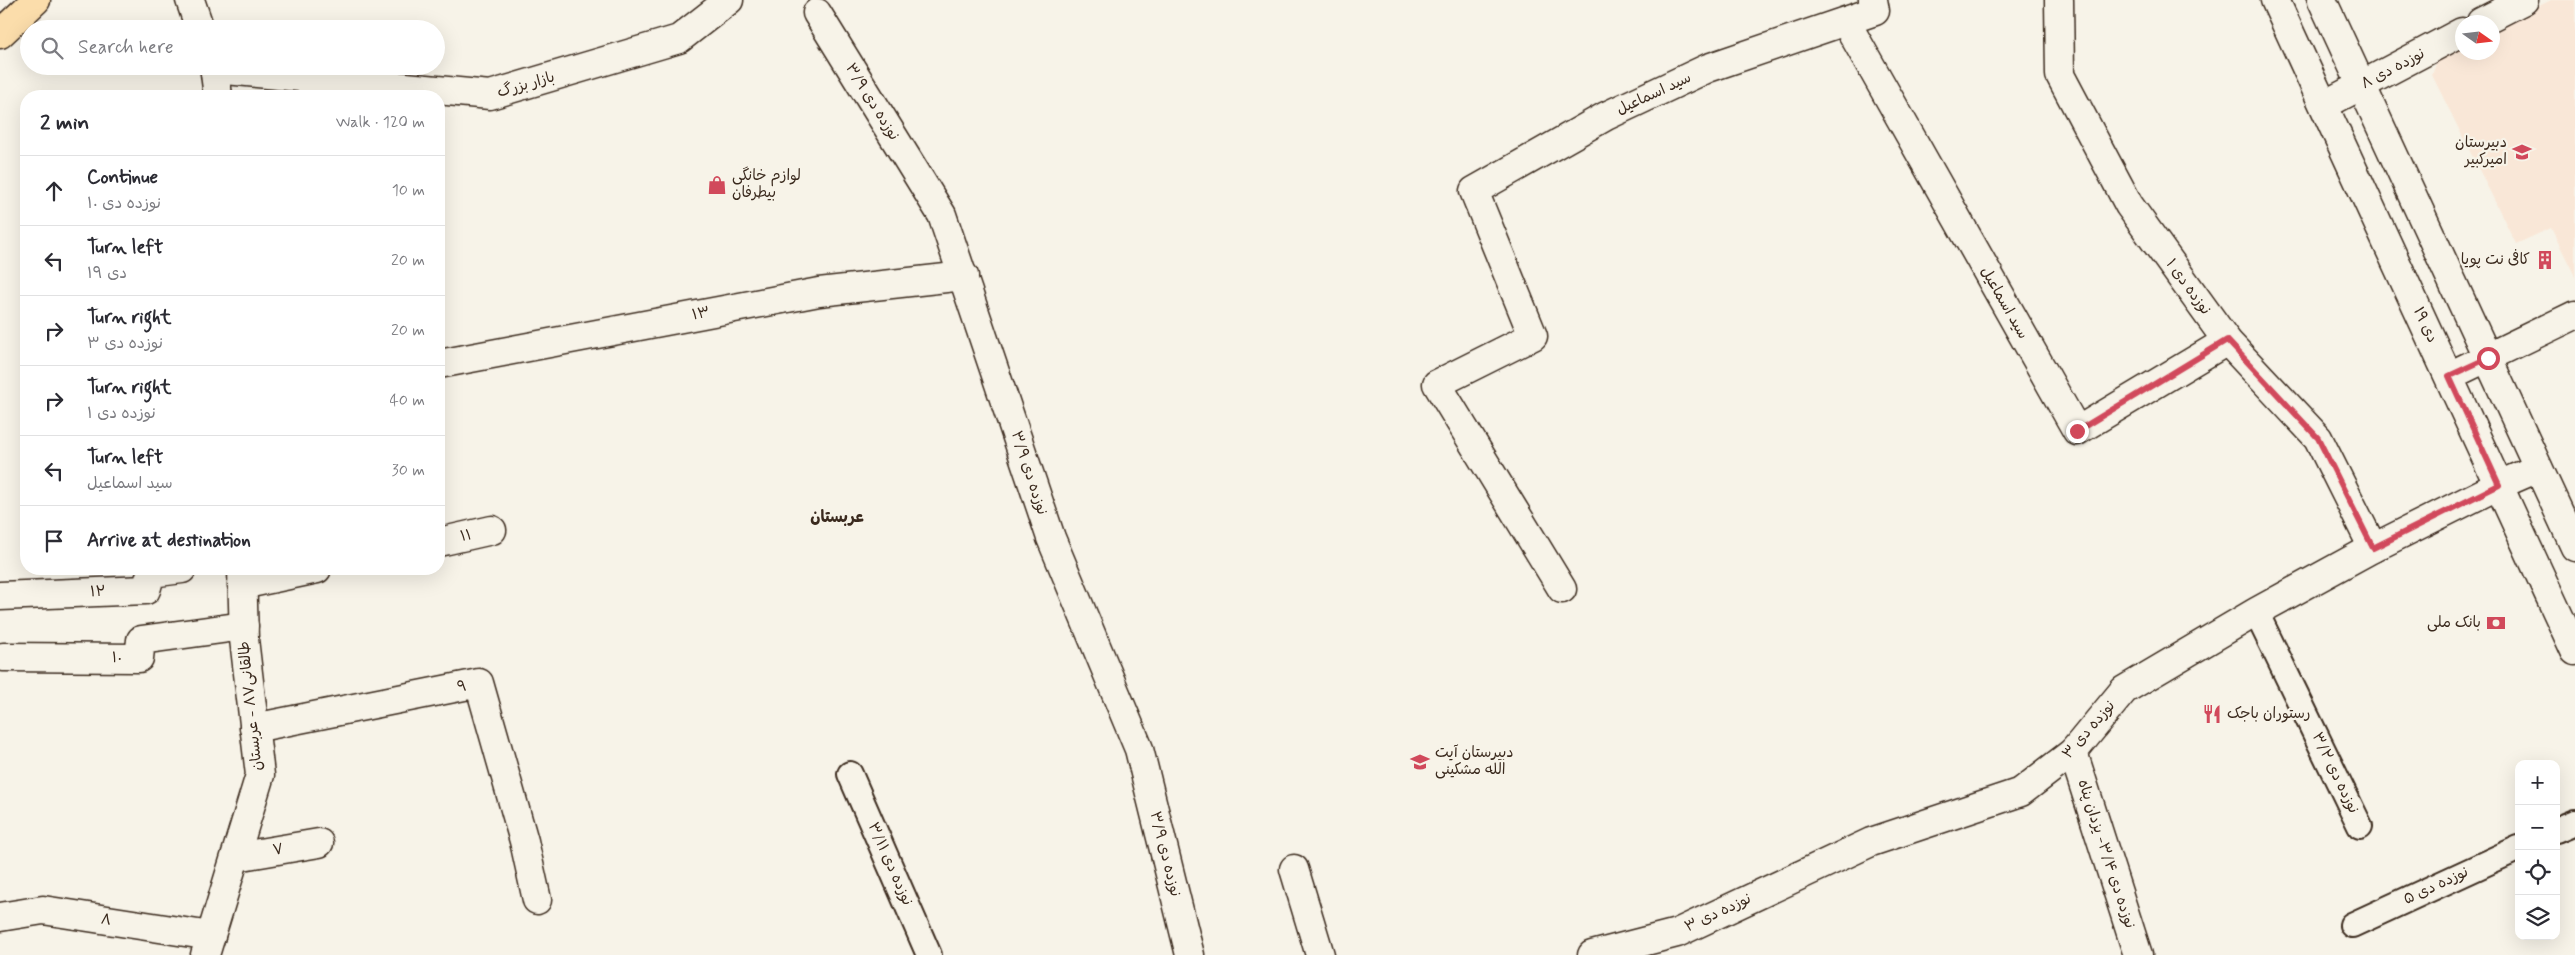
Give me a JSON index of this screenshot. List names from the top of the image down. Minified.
{"streets":{"street":["نوزده دی ۸","بازار بزرگ","سید اسماعیل","نوزده دی ۳/۹","نوزده دی ۱","۱۳","۱۹ دی","۱۱","۱۲","۱۰","۹","طالقانی۸۷ - عربستان","نوزده دی ۳","۷","نوزده دی ۳/۴- یزدان پناه","۸"],"lane":["نوزده دی ۳/۲","نوزده دی ۳/۱۱","نوزده دی ۵"]},"crossings":[["نوزده دی ۸","۱۹ دی"],["سید اسماعیل","نوزده دی ۱"],["نوزده دی ۳/۹","۱۳"],["نوزده دی ۱","نوزده دی ۳"],["۱۹ دی","نوزده دی ۳"],["۱۰","طالقانی۸۷ - عربستان"],["۹","طالقانی۸۷ - عربستان"],["طالقانی۸۷ - عربستان","۷"],["طالقانی۸۷ - عربستان","۸"],["نوزده دی ۳","نوزده دی ۳/۲"],["نوزده دی ۳","نوزده دی ۳/۴- یزدان پناه"]],"districts":["عربستان"],"places":{"school or university":["دبیرستان امیرکبیر","دبیرستان آیت الله مشکینی"],"shop":["لوازم خانگی بیطرفان"],"building":["کافی نت پویا"],"bank":["بانک ملی"],"restaurant":["رستوران باجک"]},"north":"right","page":{"search":"Search here","heading":["2 min","Walk · 120 m"],"list":[["Continue","نوزده دی ۱۰","10 m"],["Turn left","۱۹ دی","20 m"],["Turn right","نوزده دی ۳","20 m"],["Turn right","نوزده دی ۱","40 m"],["Turn left","سید اسماعیل","30 m"],"Arrive at destination"],"map_buttons":["+","−"]}}
